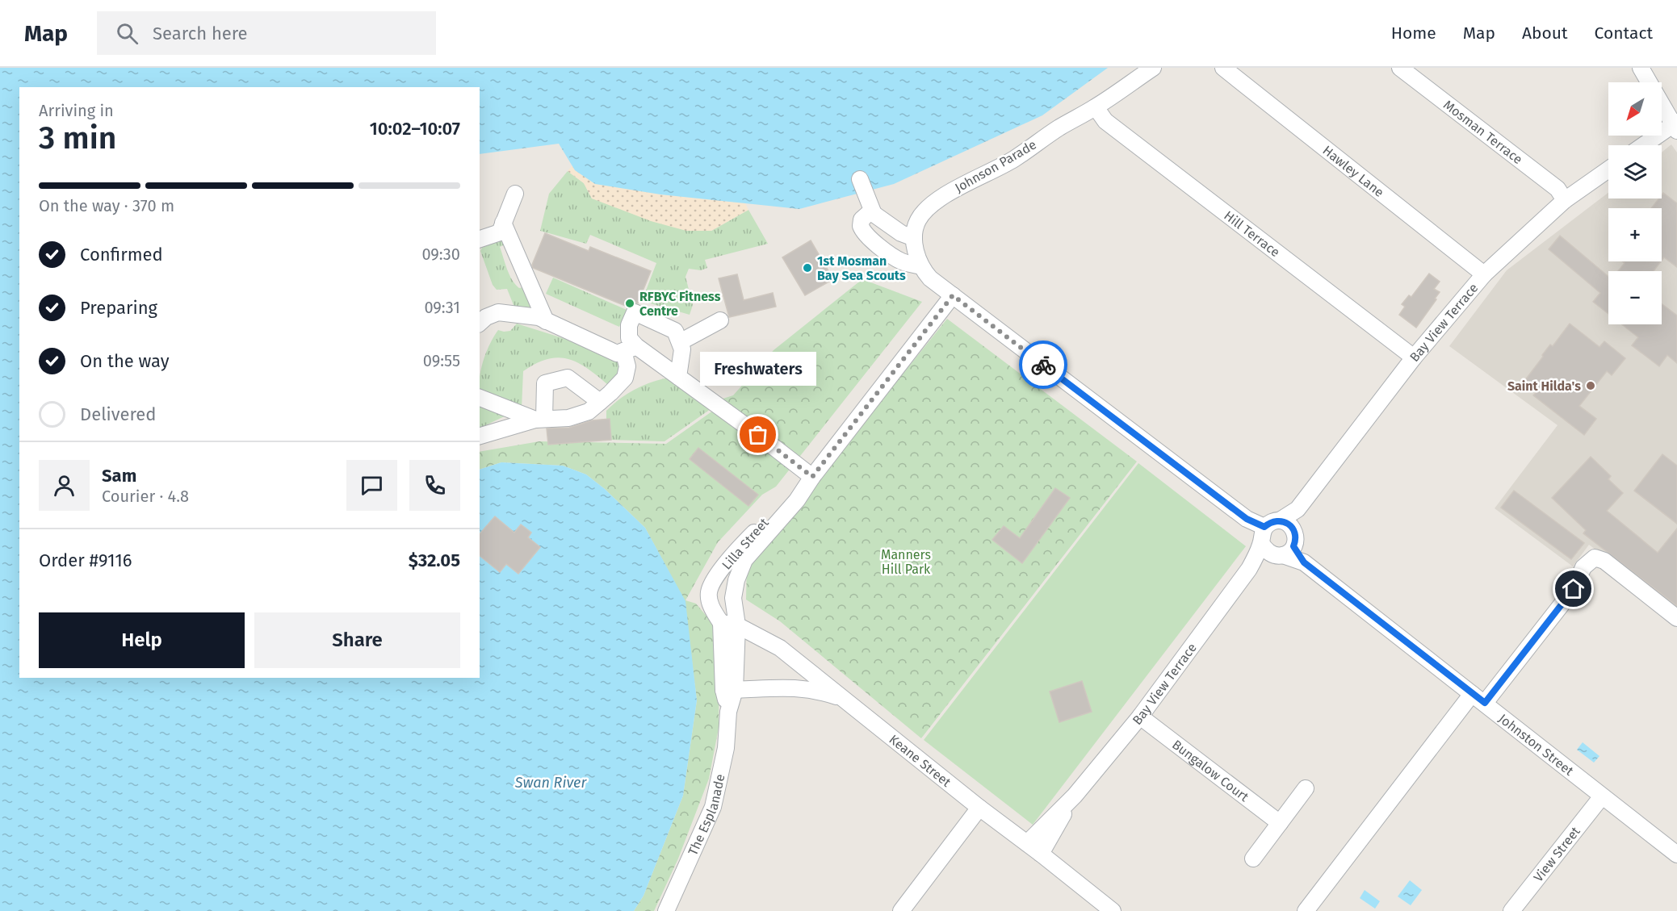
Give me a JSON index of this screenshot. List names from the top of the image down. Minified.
{"streets":{"street":["Mosman Terrace","Johnson Parade","Hawley Lane","Hill Terrace","Bay View Terrace","Lilla Street","Johnston Street","Keane Street","Bungalow Court","The Esplanade","View Street"]},"crossings":[["Mosman Terrace","Bay View Terrace"],["Johnson Parade","Hill Terrace"],["Hawley Lane","Bay View Terrace"],["Hill Terrace","Bay View Terrace"],["Bay View Terrace","Johnston Street"],["Bay View Terrace","Keane Street"],["Bay View Terrace","Bungalow Court"],["Lilla Street","Keane Street"],["Lilla Street","The Esplanade"],["Johnston Street","View Street"],["Keane Street","The Esplanade"]],"water":["Swan River"],"parks":["Manners Hill Park"],"places":["1st Mosman Bay Sea Scouts","RFBYC Fitness Centre","Saint Hilda's","Freshwaters"],"north":"bottom left","page":{"header":"Map","search":"Search here","nav":["Home","Map","About","Contact"],"map_buttons":["+","−"],"heading":["3 min","Arriving in","10:02–10:07"],"panel":["Sam","Courier · 4.8","Order #9116","$32.05"],"bar":"On the way · 370 m","list":[["Confirmed","09:30"],["Preparing","09:31"],["On the way","09:55"],"Delivered"],"bubble":"Freshwaters","buttons":["Help","Share"]}}
